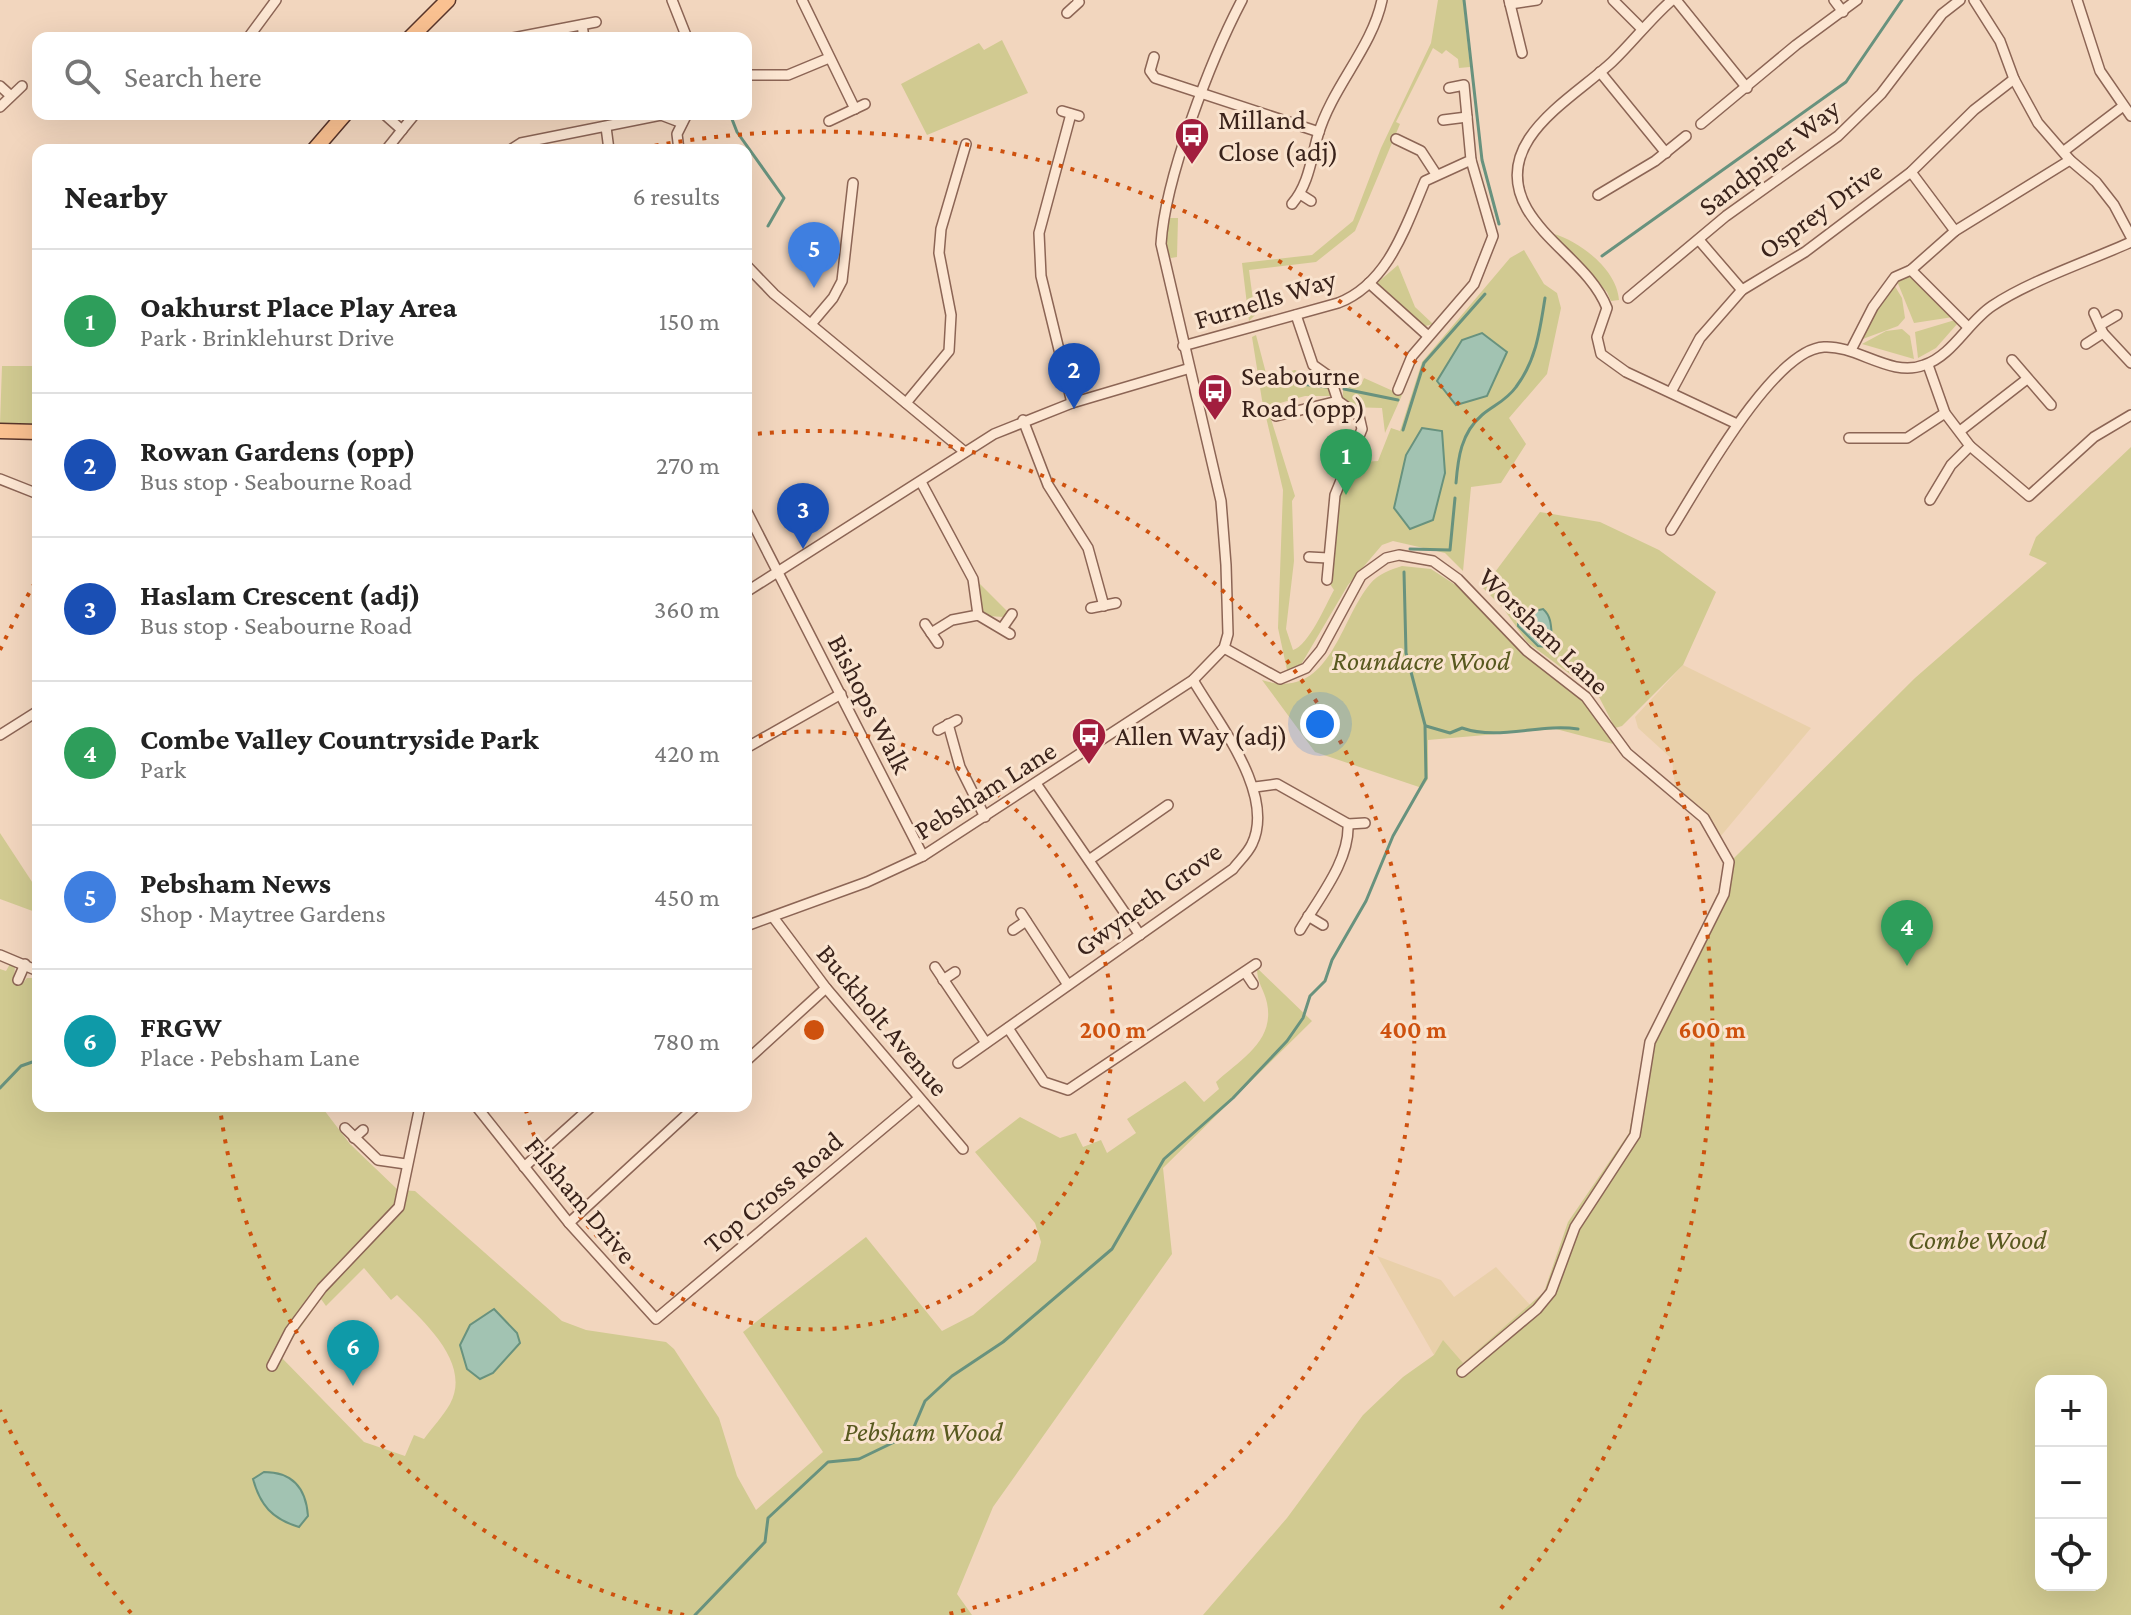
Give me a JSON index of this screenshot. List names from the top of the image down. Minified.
{"streets":{"street":["Sandpiper Way","Osprey Drive","Furnells Way","Worsham Lane","Bishops Walk","Pebsham Lane","Gwyneth Grove","Buckholt Avenue","Top Cross Road","Filsham Drive"]},"crossings":[["Worsham Lane","Pebsham Lane"],["Bishops Walk","Pebsham Lane"],["Pebsham Lane","Gwyneth Grove"],["Pebsham Lane","Buckholt Avenue"],["Buckholt Avenue","Top Cross Road"],["Top Cross Road","Filsham Drive"]],"parks":["Roundacre Wood","Combe Wood","Pebsham Wood"],"places":{"bus stop":["Milland Close (adj)","Seabourne Road (opp)","Allen Way (adj)"]},"page":{"search":"Search here","heading":["Nearby","6 results"],"pins":["5","2","1","3","4","6"],"list":[{"mark":"1","name":"Oakhurst Place Play Area","note":"Park · Brinklehurst Drive","value":"150 m"},{"mark":"2","name":"Rowan Gardens (opp)","note":"Bus stop · Seabourne Road","value":"270 m"},{"mark":"3","name":"Haslam Crescent (adj)","note":"Bus stop · Seabourne Road","value":"360 m"},{"mark":"4","name":"Combe Valley Countryside Park","note":"Park","value":"420 m"},{"mark":"5","name":"Pebsham News","note":"Shop · Maytree Gardens","value":"450 m"},{"mark":"6","name":"FRGW","note":"Place · Pebsham Lane","value":"780 m"}],"map_buttons":["+","−"]},"rings":["200 m","400 m","600 m"]}
